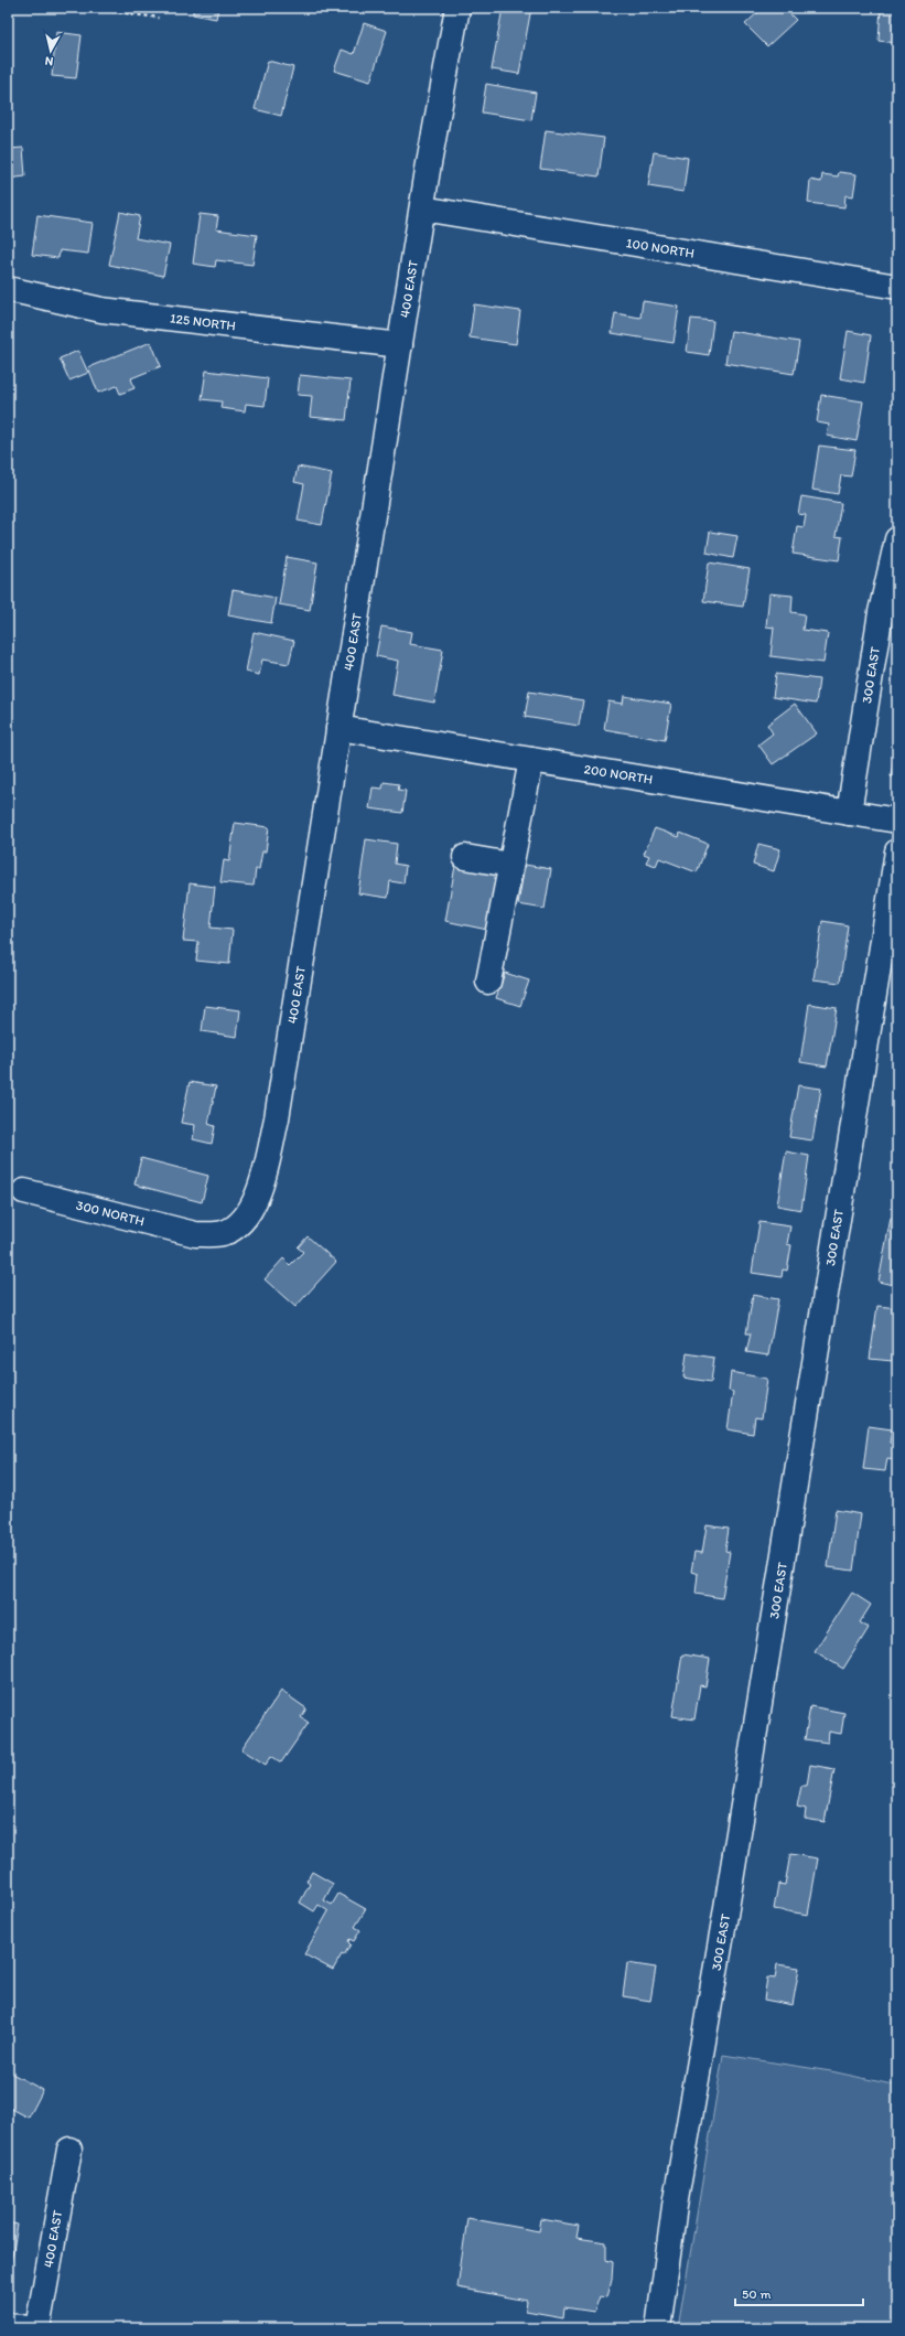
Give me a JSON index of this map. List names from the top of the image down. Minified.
{"streets":{"street":["100 NORTH","400 EAST","125 NORTH","300 EAST","200 NORTH","300 NORTH"]},"crossings":[["100 NORTH","400 EAST"],["400 EAST","125 NORTH"],["400 EAST","200 NORTH"],["400 EAST","300 NORTH"],["300 EAST","200 NORTH"]],"scale_bar":"50 m","north":"bottom"}
